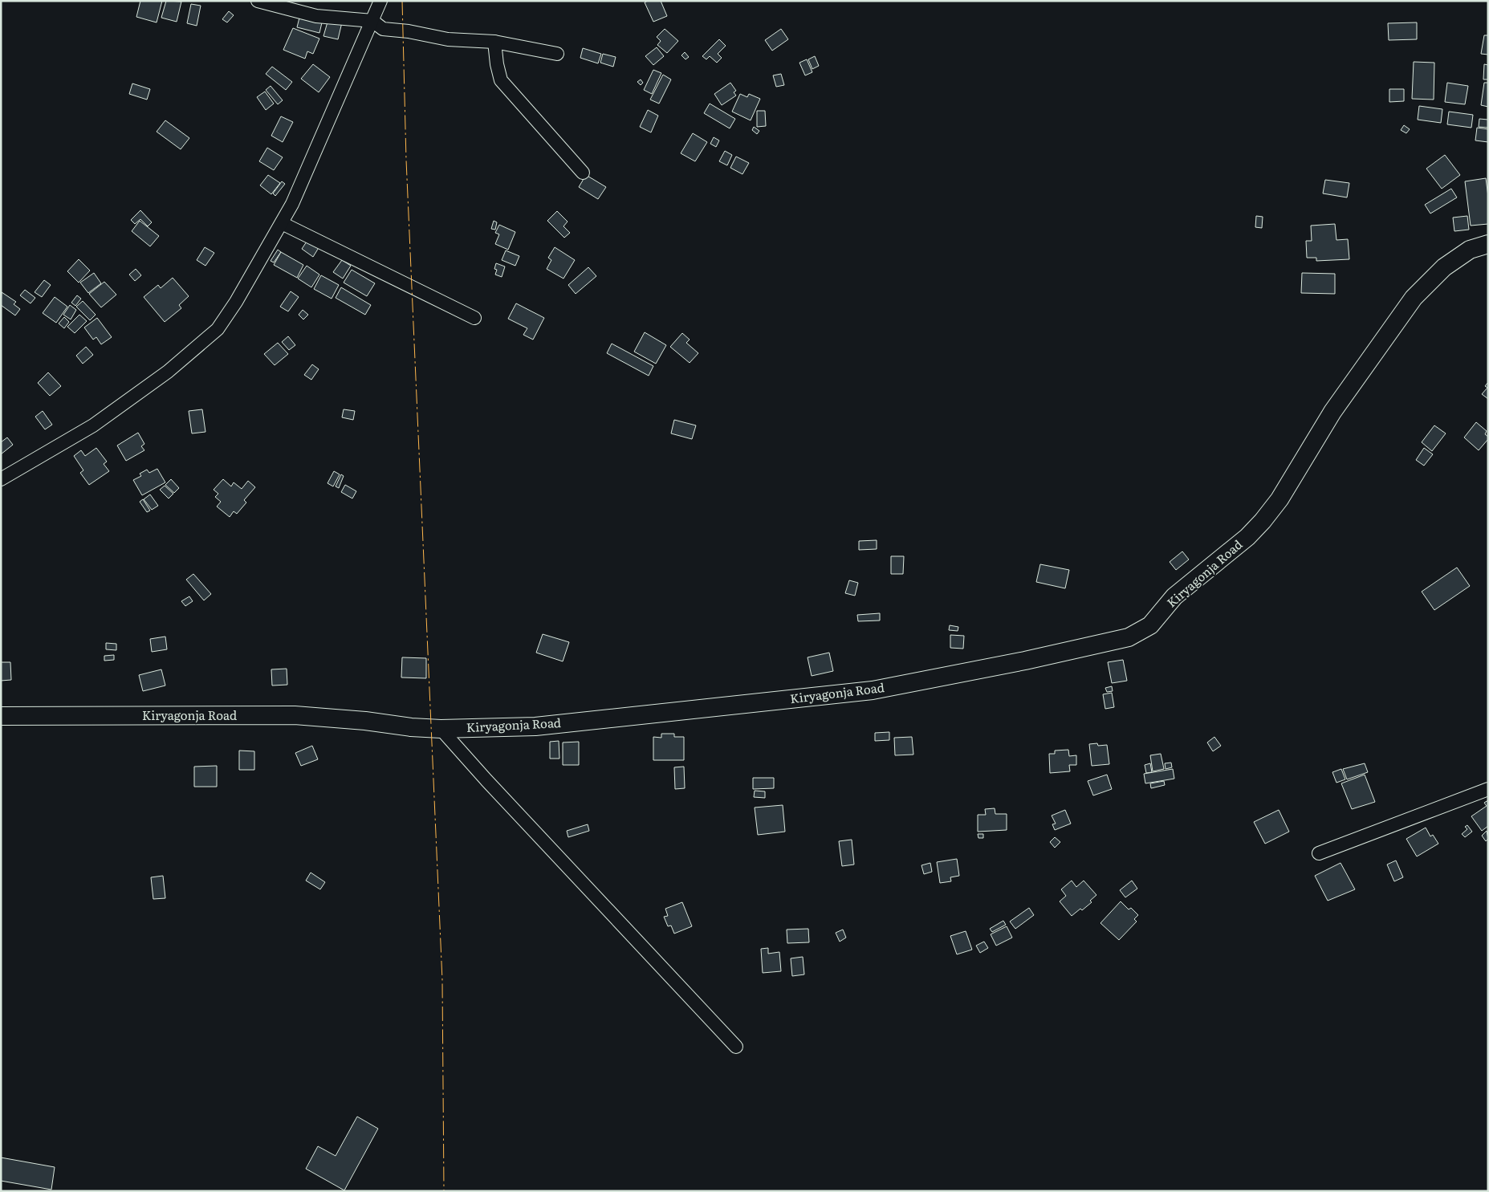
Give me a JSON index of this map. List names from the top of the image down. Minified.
{"streets":{"street":["Kiryagonja Road"]}}
